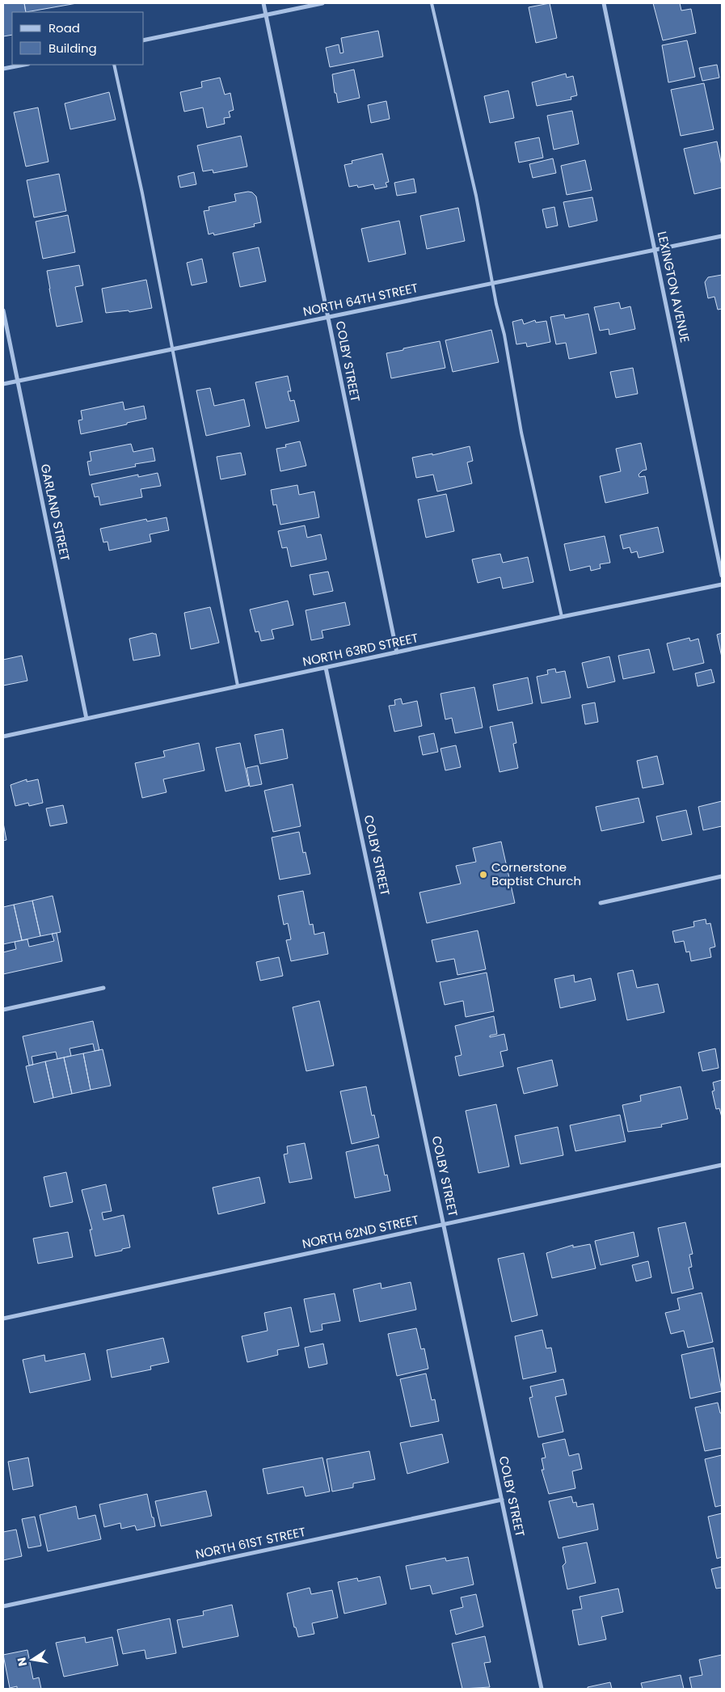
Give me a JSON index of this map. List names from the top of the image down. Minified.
{"streets":{"street":["LEXINGTON AVENUE","NORTH 64TH STREET","COLBY STREET","GARLAND STREET","NORTH 63RD STREET","NORTH 62ND STREET","NORTH 61ST STREET"]},"crossings":[["LEXINGTON AVENUE","NORTH 64TH STREET"],["NORTH 64TH STREET","COLBY STREET"],["NORTH 64TH STREET","GARLAND STREET"],["COLBY STREET","NORTH 63RD STREET"],["COLBY STREET","NORTH 62ND STREET"],["COLBY STREET","NORTH 61ST STREET"],["GARLAND STREET","NORTH 63RD STREET"]],"places":["Cornerstone Baptist Church"],"legend":["Road","Building"],"north":"left"}
